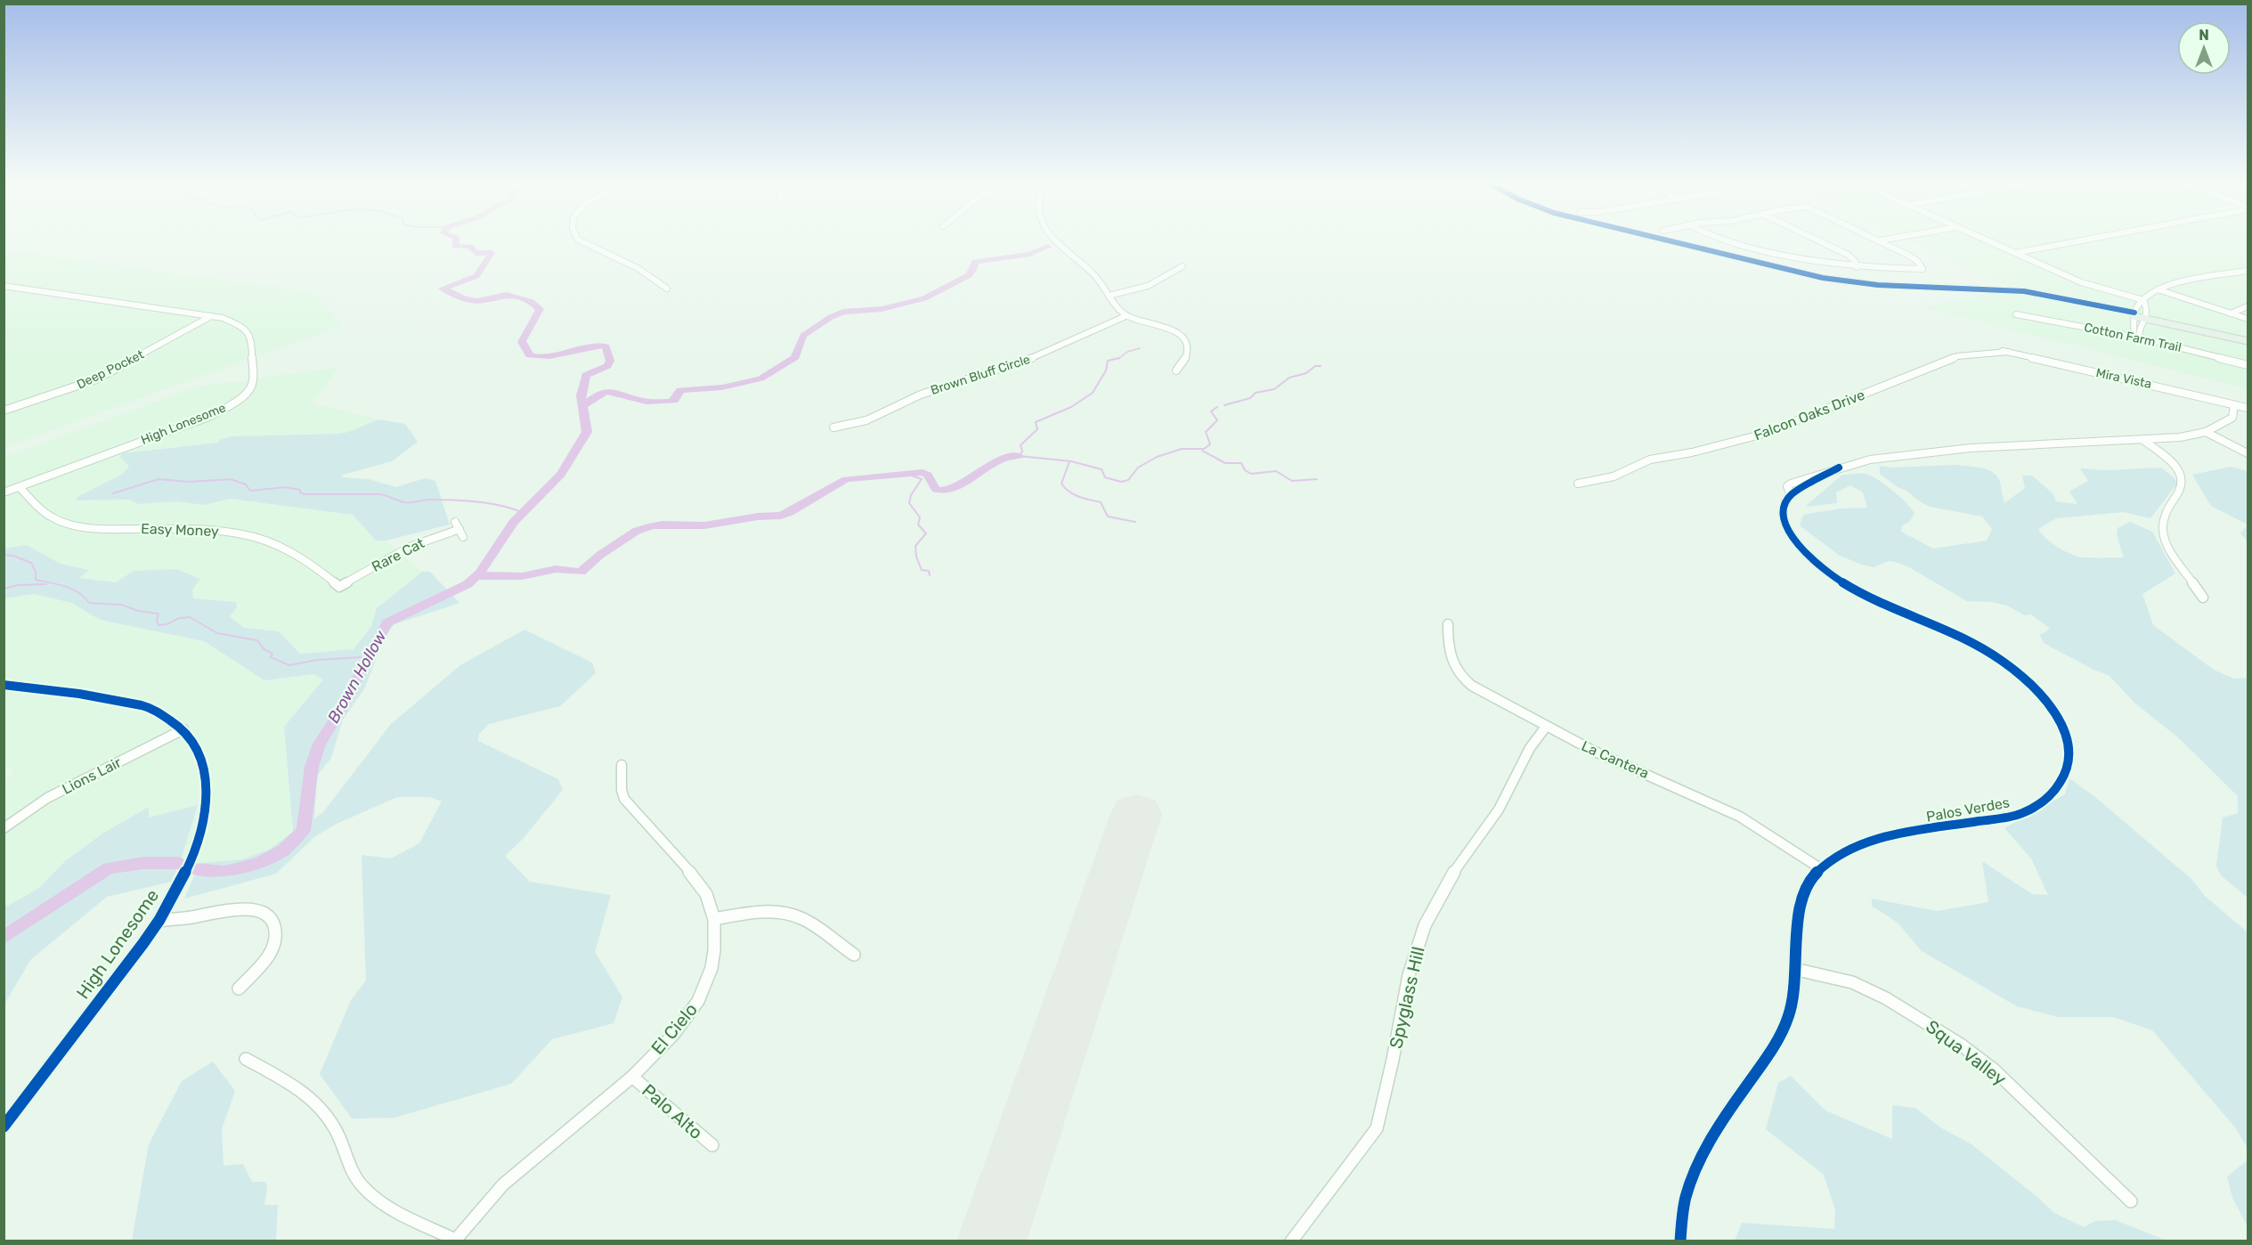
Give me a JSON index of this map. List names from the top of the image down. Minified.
{"streets":{"street":["Cotton Farm Trail","Deep Pocket","Brown Bluff Circle","Mira Vista","Falcon Oaks Drive","High Lonesome","Easy Money","Rare Cat","La Cantera","Lions Lair","Palos Verdes","Spyglass Hill","El Cielo","Squa Valley","Palo Alto"]},"crossings":[["Deep Pocket","High Lonesome"],["Mira Vista","Falcon Oaks Drive"],["Mira Vista","Palos Verdes"],["High Lonesome","Easy Money"],["High Lonesome","Lions Lair"],["Easy Money","Rare Cat"],["La Cantera","Palos Verdes"],["La Cantera","Spyglass Hill"],["Palos Verdes","Squa Valley"],["El Cielo","Palo Alto"]],"water":["Brown Hollow"],"north":"top"}
